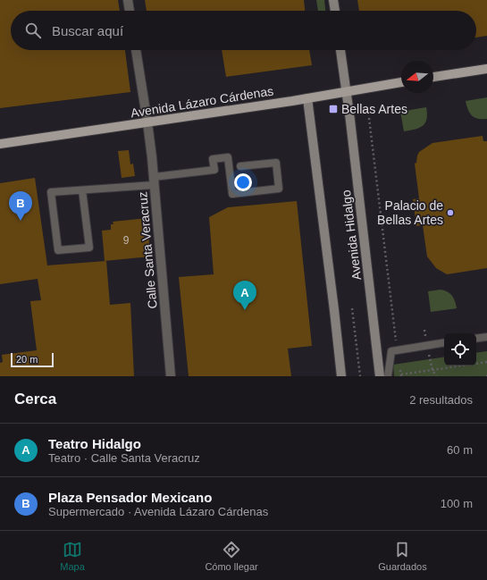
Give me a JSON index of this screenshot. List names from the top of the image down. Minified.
{"streets":{"main road":["Avenida Lázaro Cárdenas","Avenida Hidalgo"],"street":["Calle Santa Veracruz"]},"crossings":[["Avenida Lázaro Cárdenas","Avenida Hidalgo"],["Avenida Lázaro Cárdenas","Calle Santa Veracruz"]],"places":{"transit":["Bellas Artes"],"other":["Palacio de Bellas Artes"]},"house_numbers":["9"],"scale_bar":"20 m","north":"left","page":{"search":"Buscar aquí","pins":["B","A"],"scale":"20 m","heading":["Cerca","2 resultados"],"list":[{"mark":"A","name":"Teatro Hidalgo","note":"Teatro · Calle Santa Veracruz","value":"60 m"},{"mark":"B","name":"Plaza Pensador Mexicano","note":"Supermercado · Avenida Lázaro Cárdenas","value":"100 m"}],"nav":["Mapa","Cómo llegar","Guardados"]}}
